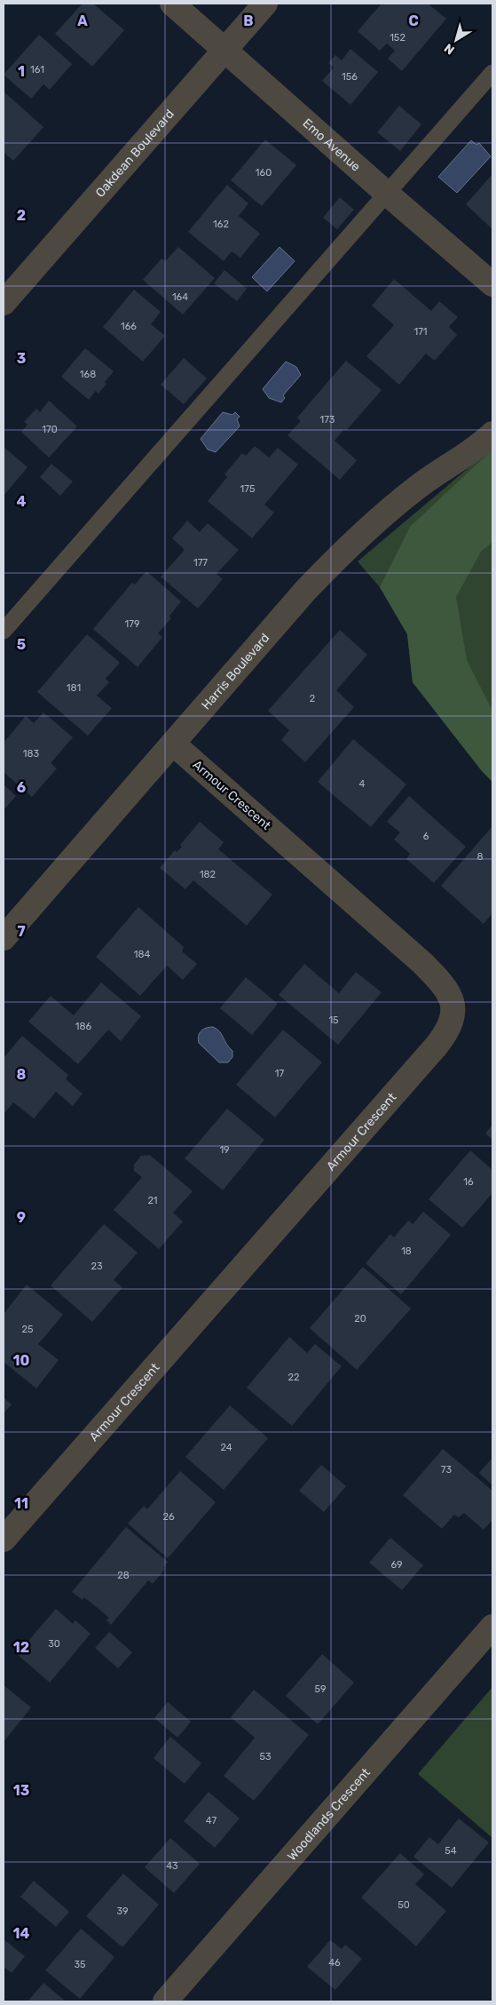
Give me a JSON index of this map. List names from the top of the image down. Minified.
{"streets":{"street":["Emo Avenue","Oakdean Boulevard","Harris Boulevard","Armour Crescent","Woodlands Crescent"]},"crossings":[["Emo Avenue","Oakdean Boulevard"],["Harris Boulevard","Armour Crescent"]],"house_numbers":["152","161","156","160","162","164","166","171","168","173","170","175","177","179","181","2","183","4","6","8","182","184","15","186","17","19","16","21","18","23","20","25","22","24","73","26","69","28","30","59","53","47","54","43","50","39","46","35"],"north":"bottom left","grid":{"columns":["A","B","C"],"rows":["1","2","3","4","5","6","7","8","9","10","11","12","13","14"]}}
